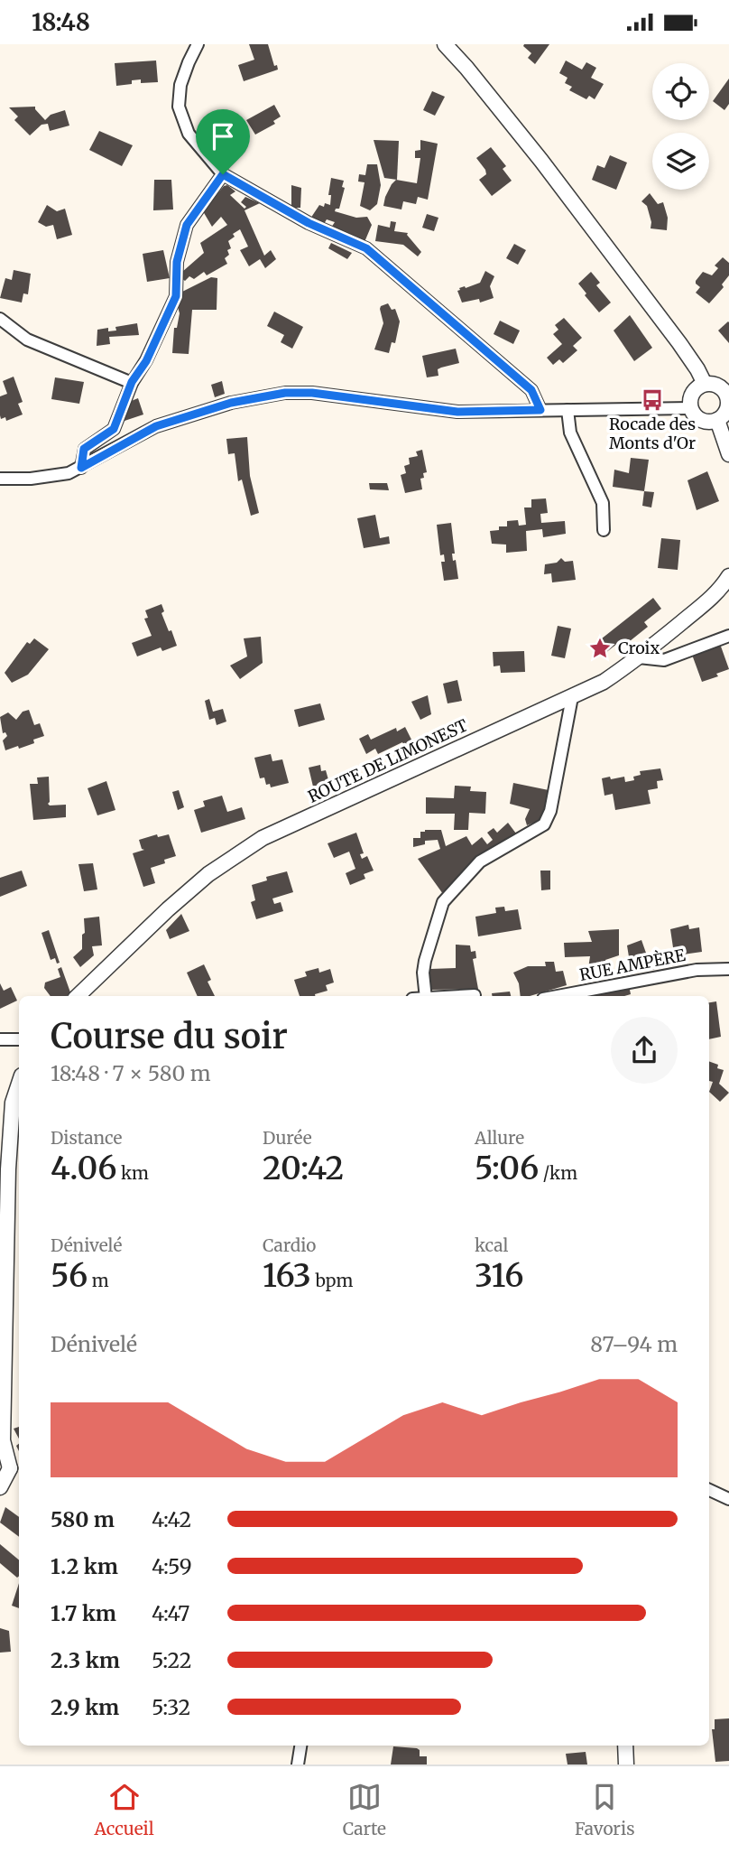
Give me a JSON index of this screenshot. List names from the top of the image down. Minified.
{"streets":{"street":["ROUTE DE LIMONEST","RUE AMPÈRE"]},"places":{"bus stop":["Rocade des Monts d'Or"],"place":["Croix"]},"page":{"status":"18:48","heading":["Course du soir","18:48 · 7 × 580 m"],"stats":[["Distance","4.06 km"],["Durée","20:42"],["Allure","5:06 /km"],["Dénivelé","56 m"],["Cardio","163 bpm"],["kcal","316"]],"chart":["Dénivelé","87–94 m"],"list":[{"name":"580 m","note":"4:42"},{"name":"1.2 km","note":"4:59"},{"name":"1.7 km","note":"4:47"},{"name":"2.3 km","note":"5:22"},{"name":"2.9 km","note":"5:32"}],"tabs":["Accueil","Carte","Favoris"]}}
